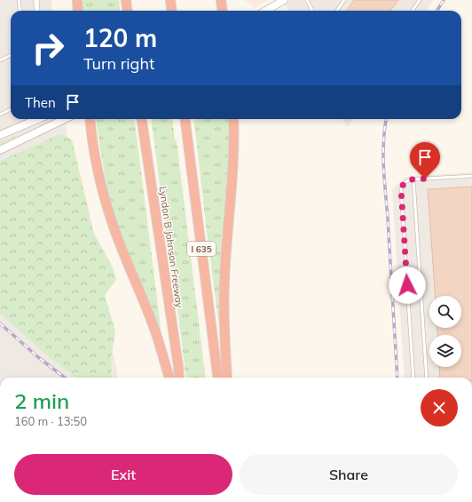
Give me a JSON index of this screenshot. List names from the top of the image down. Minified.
{"streets":{"highway":["Lyndon B Johnson Freeway","I 635"]},"page":{"turn":["120 m","Turn right"],"then":"Then","heading":["2 min","160 m · 13:50"],"buttons":["Exit","Share"]}}
